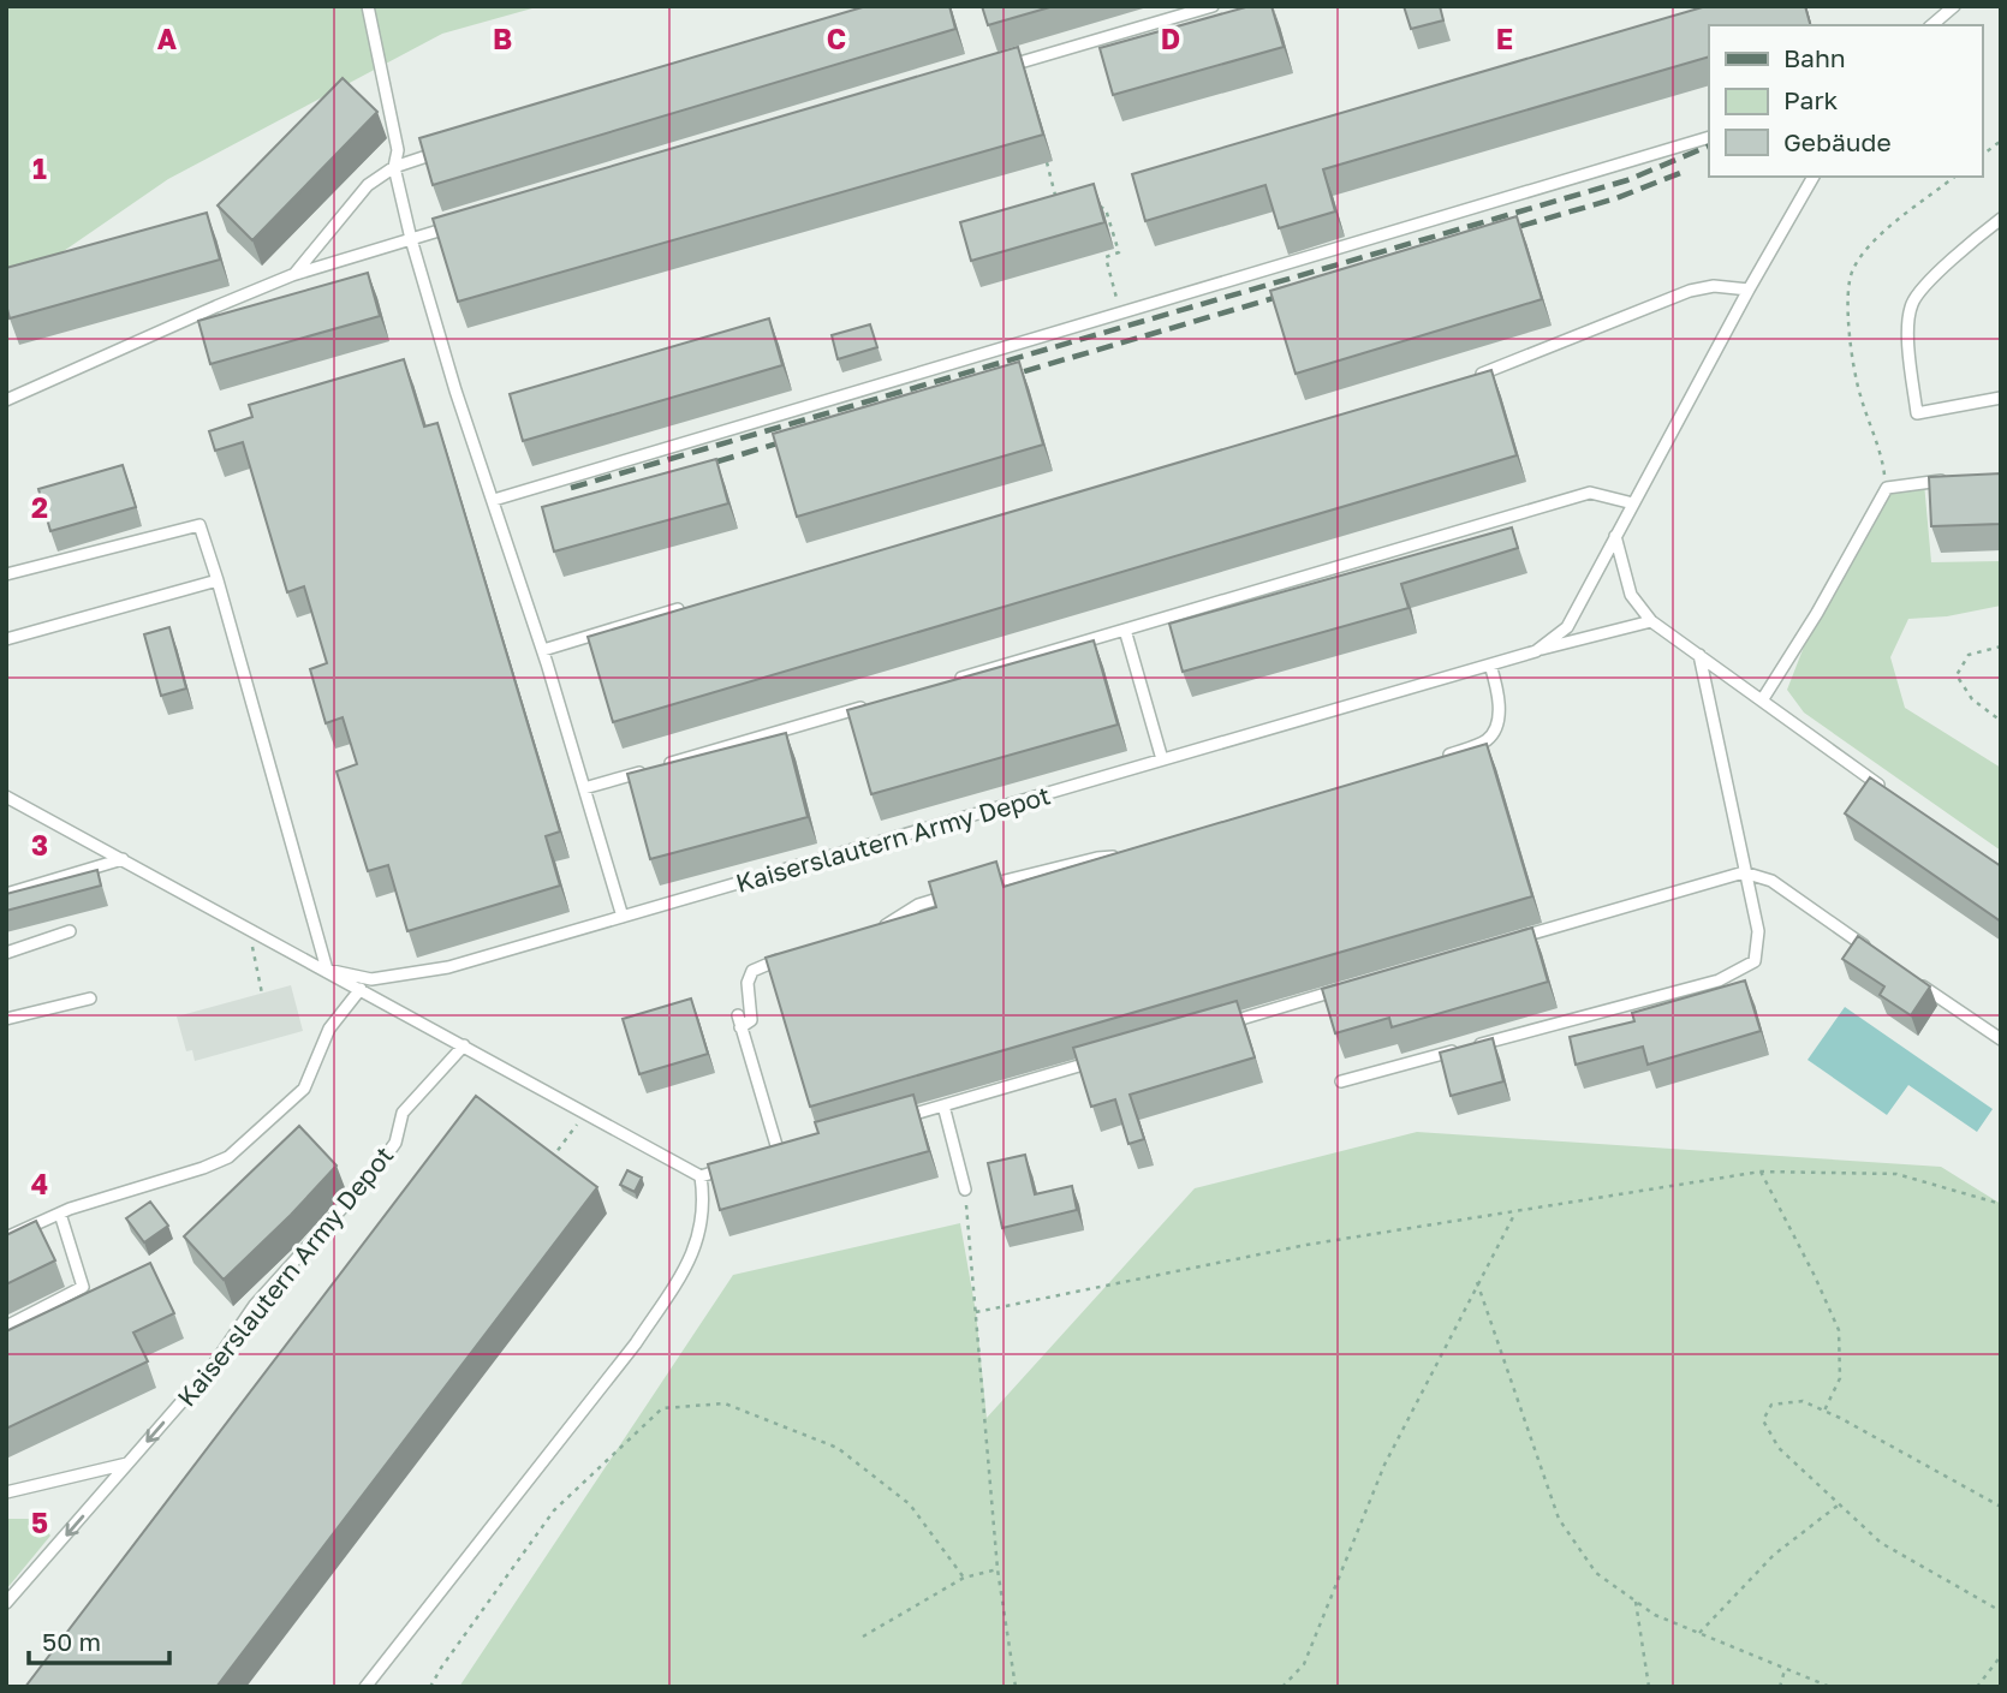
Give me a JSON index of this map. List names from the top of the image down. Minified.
{"streets":{"lane":["Kaiserslautern Army Depot"]},"legend":["Bahn","Park","Gebäude"],"scale_bar":"50 m","grid":{"columns":["A","B","C","D","E"],"rows":["1","2","3","4","5"]}}
